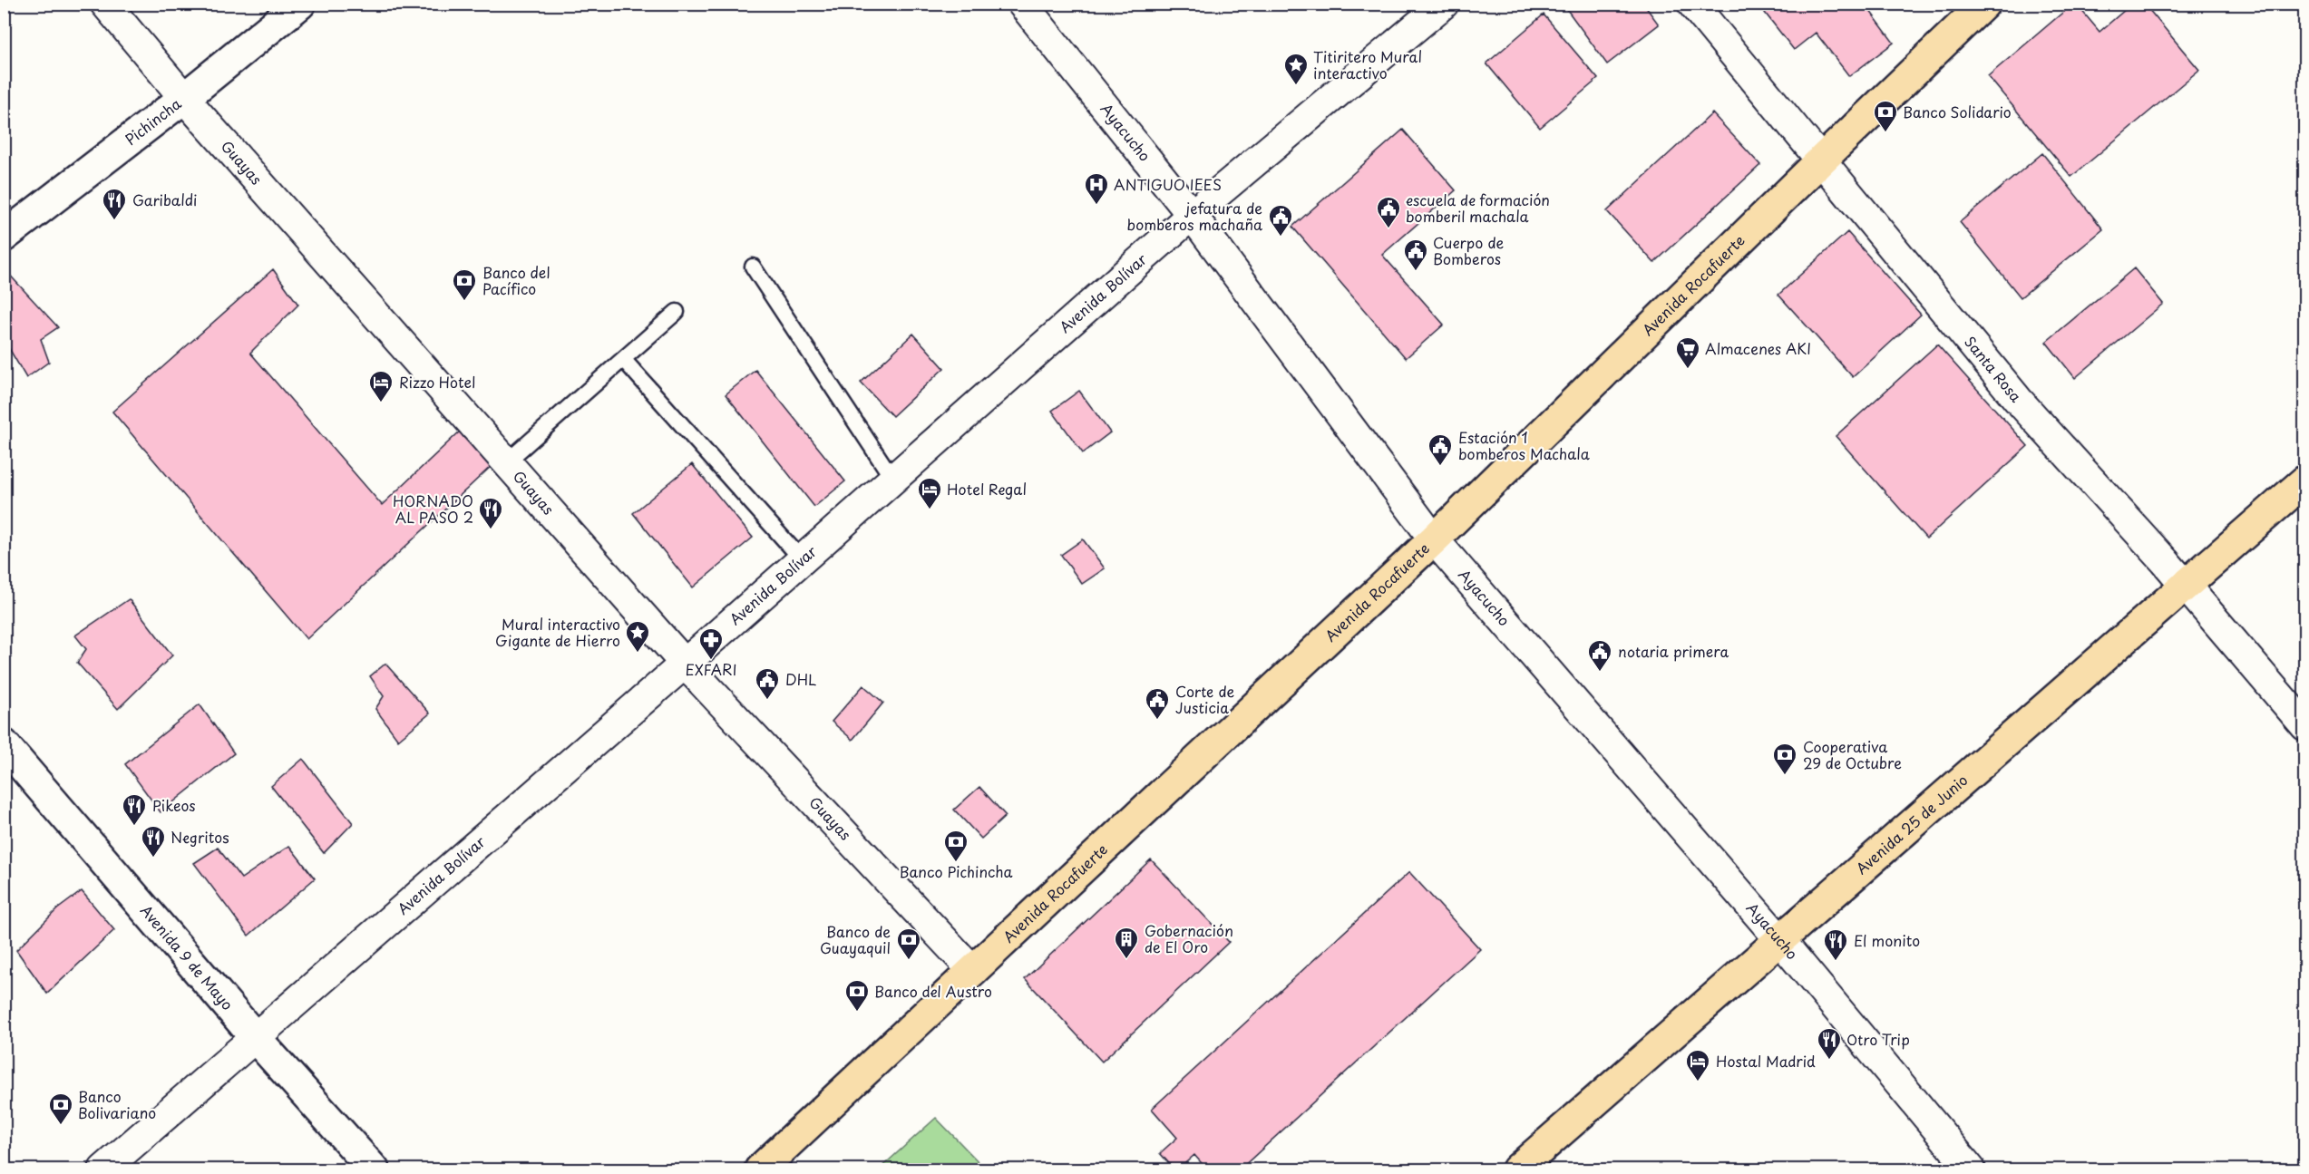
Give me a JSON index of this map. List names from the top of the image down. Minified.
{"streets":{"main road":["Avenida Rocafuerte","Avenida 25 de Junio"],"street":["Pichincha","Ayacucho","Guayas","Avenida Bolívar","Santa Rosa","Avenida 9 de Mayo"]},"crossings":[["Pichincha","Guayas"],["Ayacucho","Avenida Rocafuerte"],["Ayacucho","Avenida Bolívar"],["Ayacucho","Avenida 25 de Junio"],["Guayas","Avenida Rocafuerte"],["Guayas","Avenida Bolívar"],["Avenida Rocafuerte","Santa Rosa"],["Avenida Bolívar","Avenida 9 de Mayo"],["Santa Rosa","Avenida 25 de Junio"]],"places":{"place":["Titiritero Mural interactivo","Mural interactivo Gigante de Hierro"],"bank":["Banco Solidario","Banco del Pacífico","Cooperativa 29 de Octubre","Banco Pichincha","Banco de Guayaquil","Banco del Austro","Banco Bolivariano"],"hospital":["ANTIGUO IEES"],"restaurant":["Garibaldi","HORNADO AL PASO 2","Pikeos","Negritos","El monito","Otro Trip"],"public building":["escuela de formación bomberil machala","jefatura de bomberos machaña","Cuerpo de Bomberos","Estación 1 bomberos Machala","notaria primera","DHL","Corte de Justicia"],"supermarket":["Almacenes AKI"],"hotel":["Rizzo Hotel","Hotel Regal","Hostal Madrid"],"pharmacy":["EXFARI"],"building":["Gobernación de El Oro"]}}
